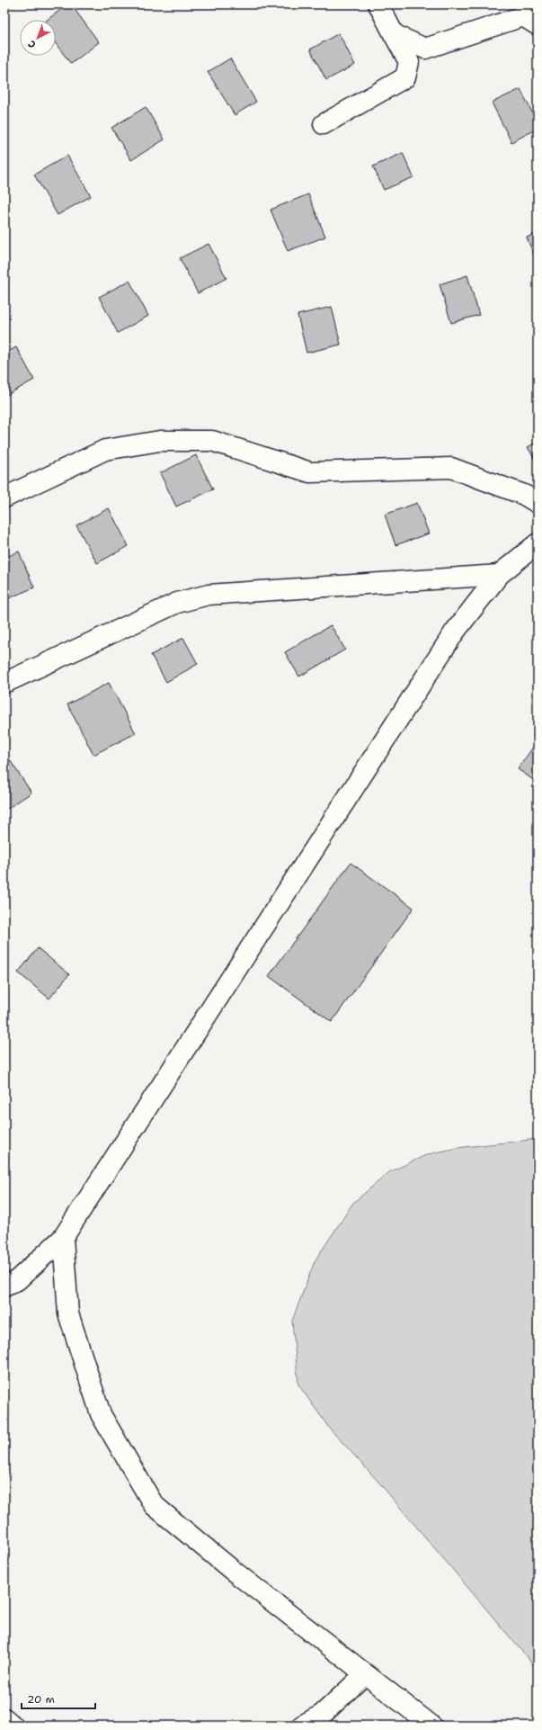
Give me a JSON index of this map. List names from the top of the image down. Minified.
{"scale_bar":"20 m","north":"bottom left"}
